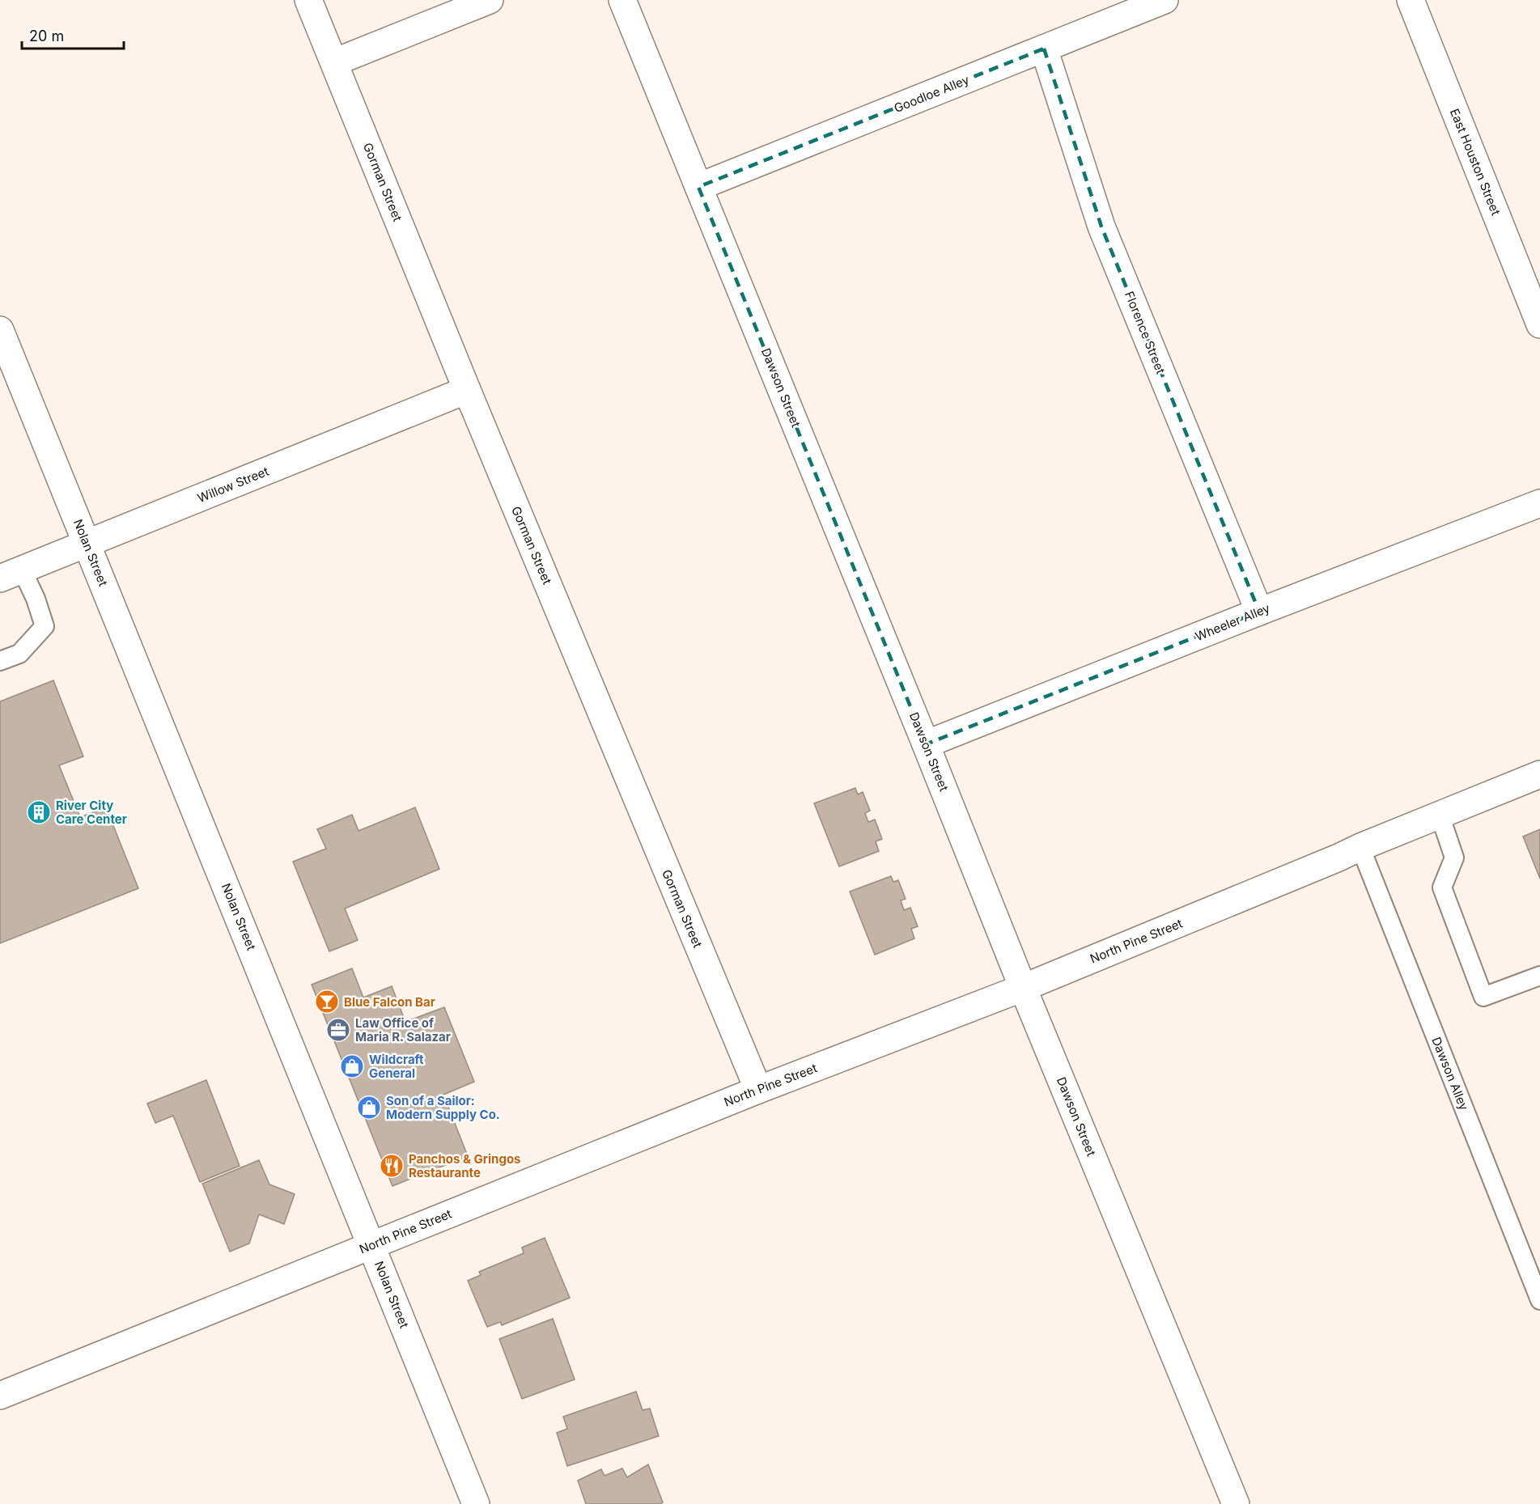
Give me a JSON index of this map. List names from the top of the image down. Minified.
{"streets":{"street":["Goodloe Alley","East Houston Street","Gorman Street","Florence Street","Dawson Street","Willow Street","Nolan Street","Wheeler Alley","North Pine Street"],"lane":["Dawson Alley"]},"crossings":[["Goodloe Alley","Florence Street"],["Goodloe Alley","Dawson Street"],["Gorman Street","Willow Street"],["Gorman Street","North Pine Street"],["Florence Street","Wheeler Alley"],["Dawson Street","Wheeler Alley"],["Dawson Street","North Pine Street"],["Willow Street","Nolan Street"],["Nolan Street","North Pine Street"],["North Pine Street","Dawson Alley"]],"places":{"building":["River City Care Center"],"bar":["Blue Falcon Bar"],"office":["Law Office of Maria R. Salazar"],"shop":["Wildcraft General","Son of a Sailor: Modern Supply Co."],"restaurant":["Panchos & Gringos Restaurante"]},"scale_bar":"20 m"}
